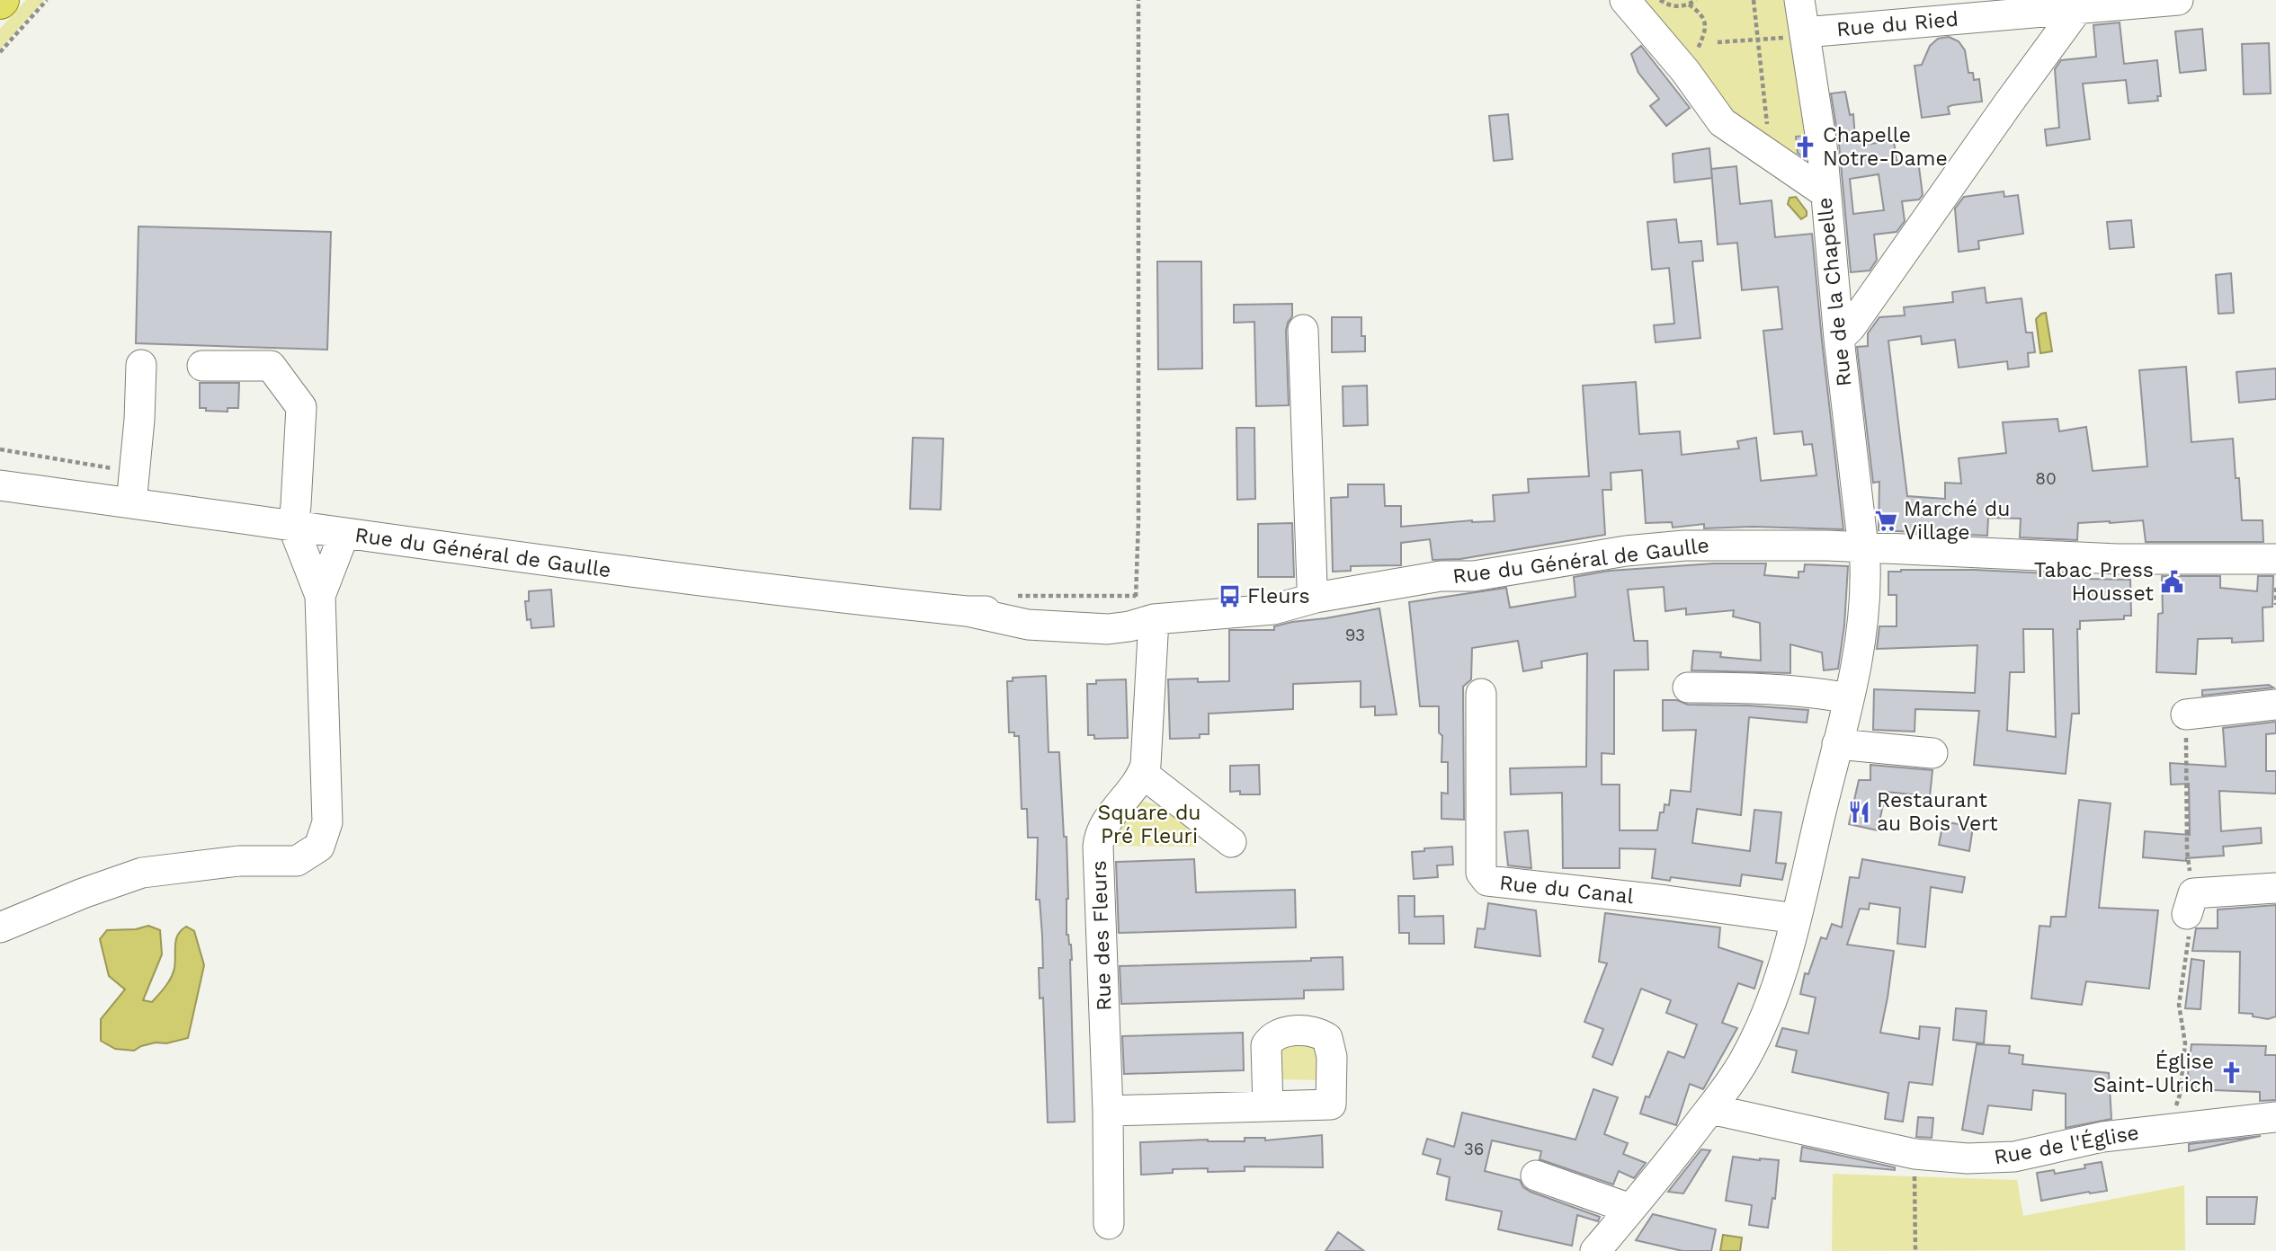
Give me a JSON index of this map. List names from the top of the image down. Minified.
{"streets":{"street":["Rue du Ried","Rue de la Chapelle","Rue du Général de Gaulle","Rue du Canal","Rue des Fleurs","Rue de l'Église"]},"crossings":[["Rue du Ried","Rue de la Chapelle"],["Rue de la Chapelle","Rue du Général de Gaulle"],["Rue du Général de Gaulle","Rue des Fleurs"]],"parks":["Square du Pré Fleuri"],"places":{"church":["Chapelle Notre-Dame","Église Saint-Ulrich"],"supermarket":["Marché du Village"],"public building":["Tabac Press Housset"],"bus stop":["Fleurs"],"restaurant":["Restaurant au Bois Vert"]},"house_numbers":["80","93","36"]}
